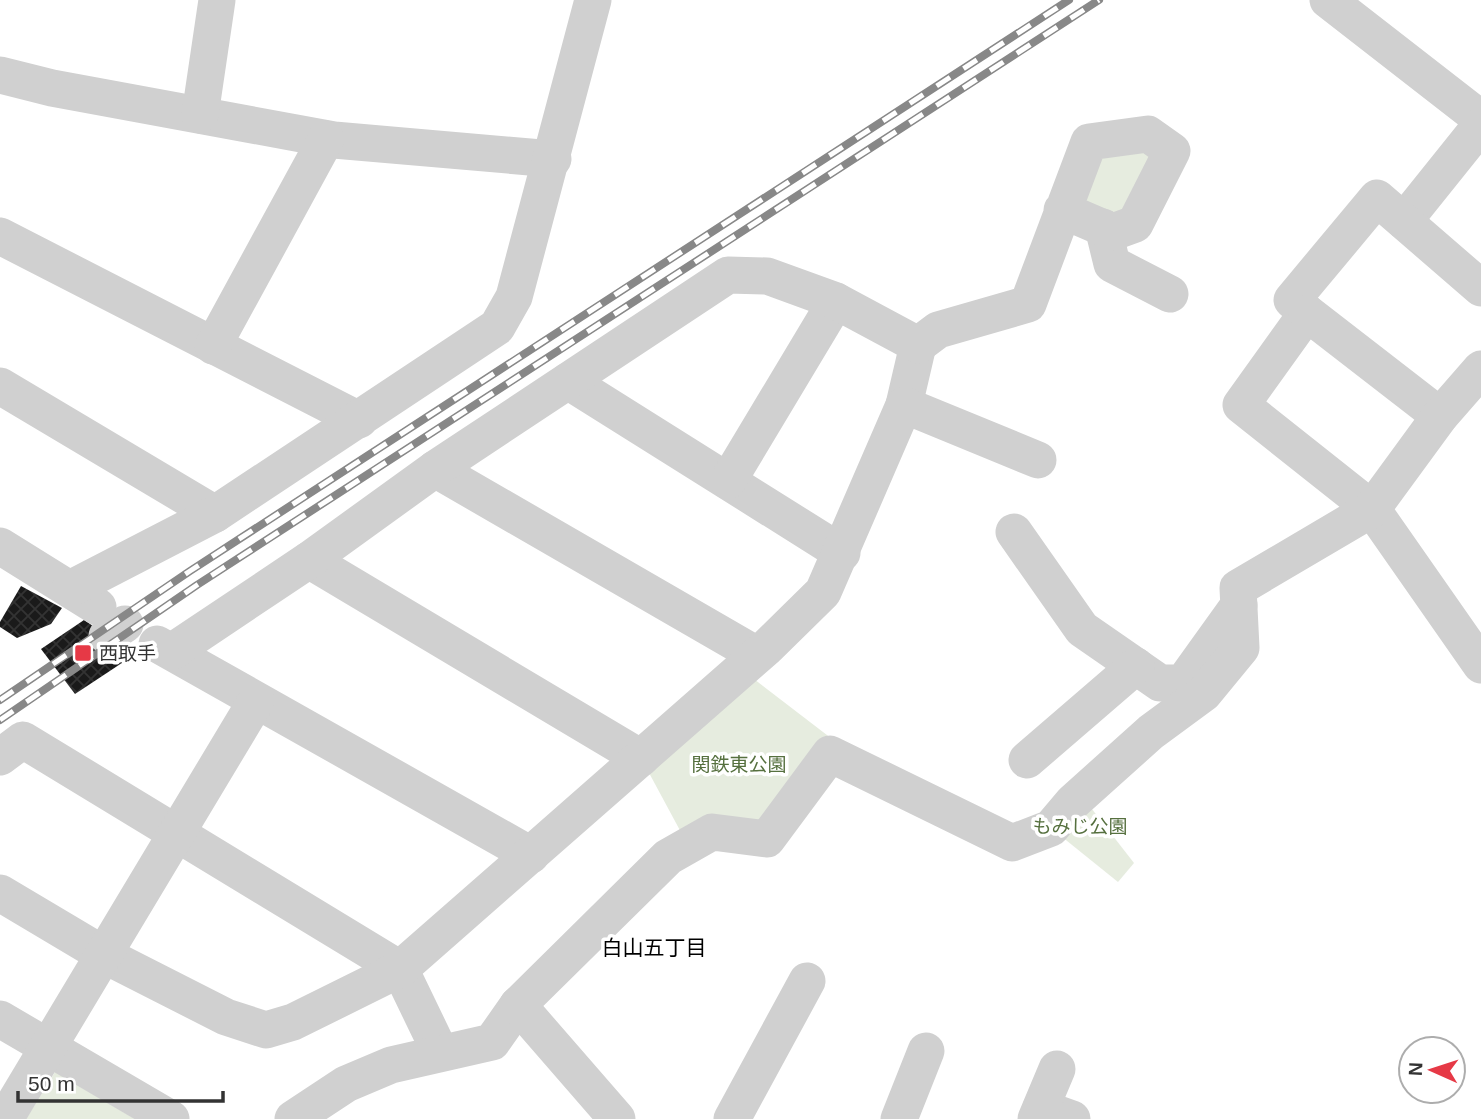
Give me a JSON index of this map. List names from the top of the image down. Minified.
{"districts":["白山五丁目"],"parks":["関鉄東公園","もみじ公園"],"places":{"transit":["西取手"]},"scale_bar":"50 m","north":"left"}
